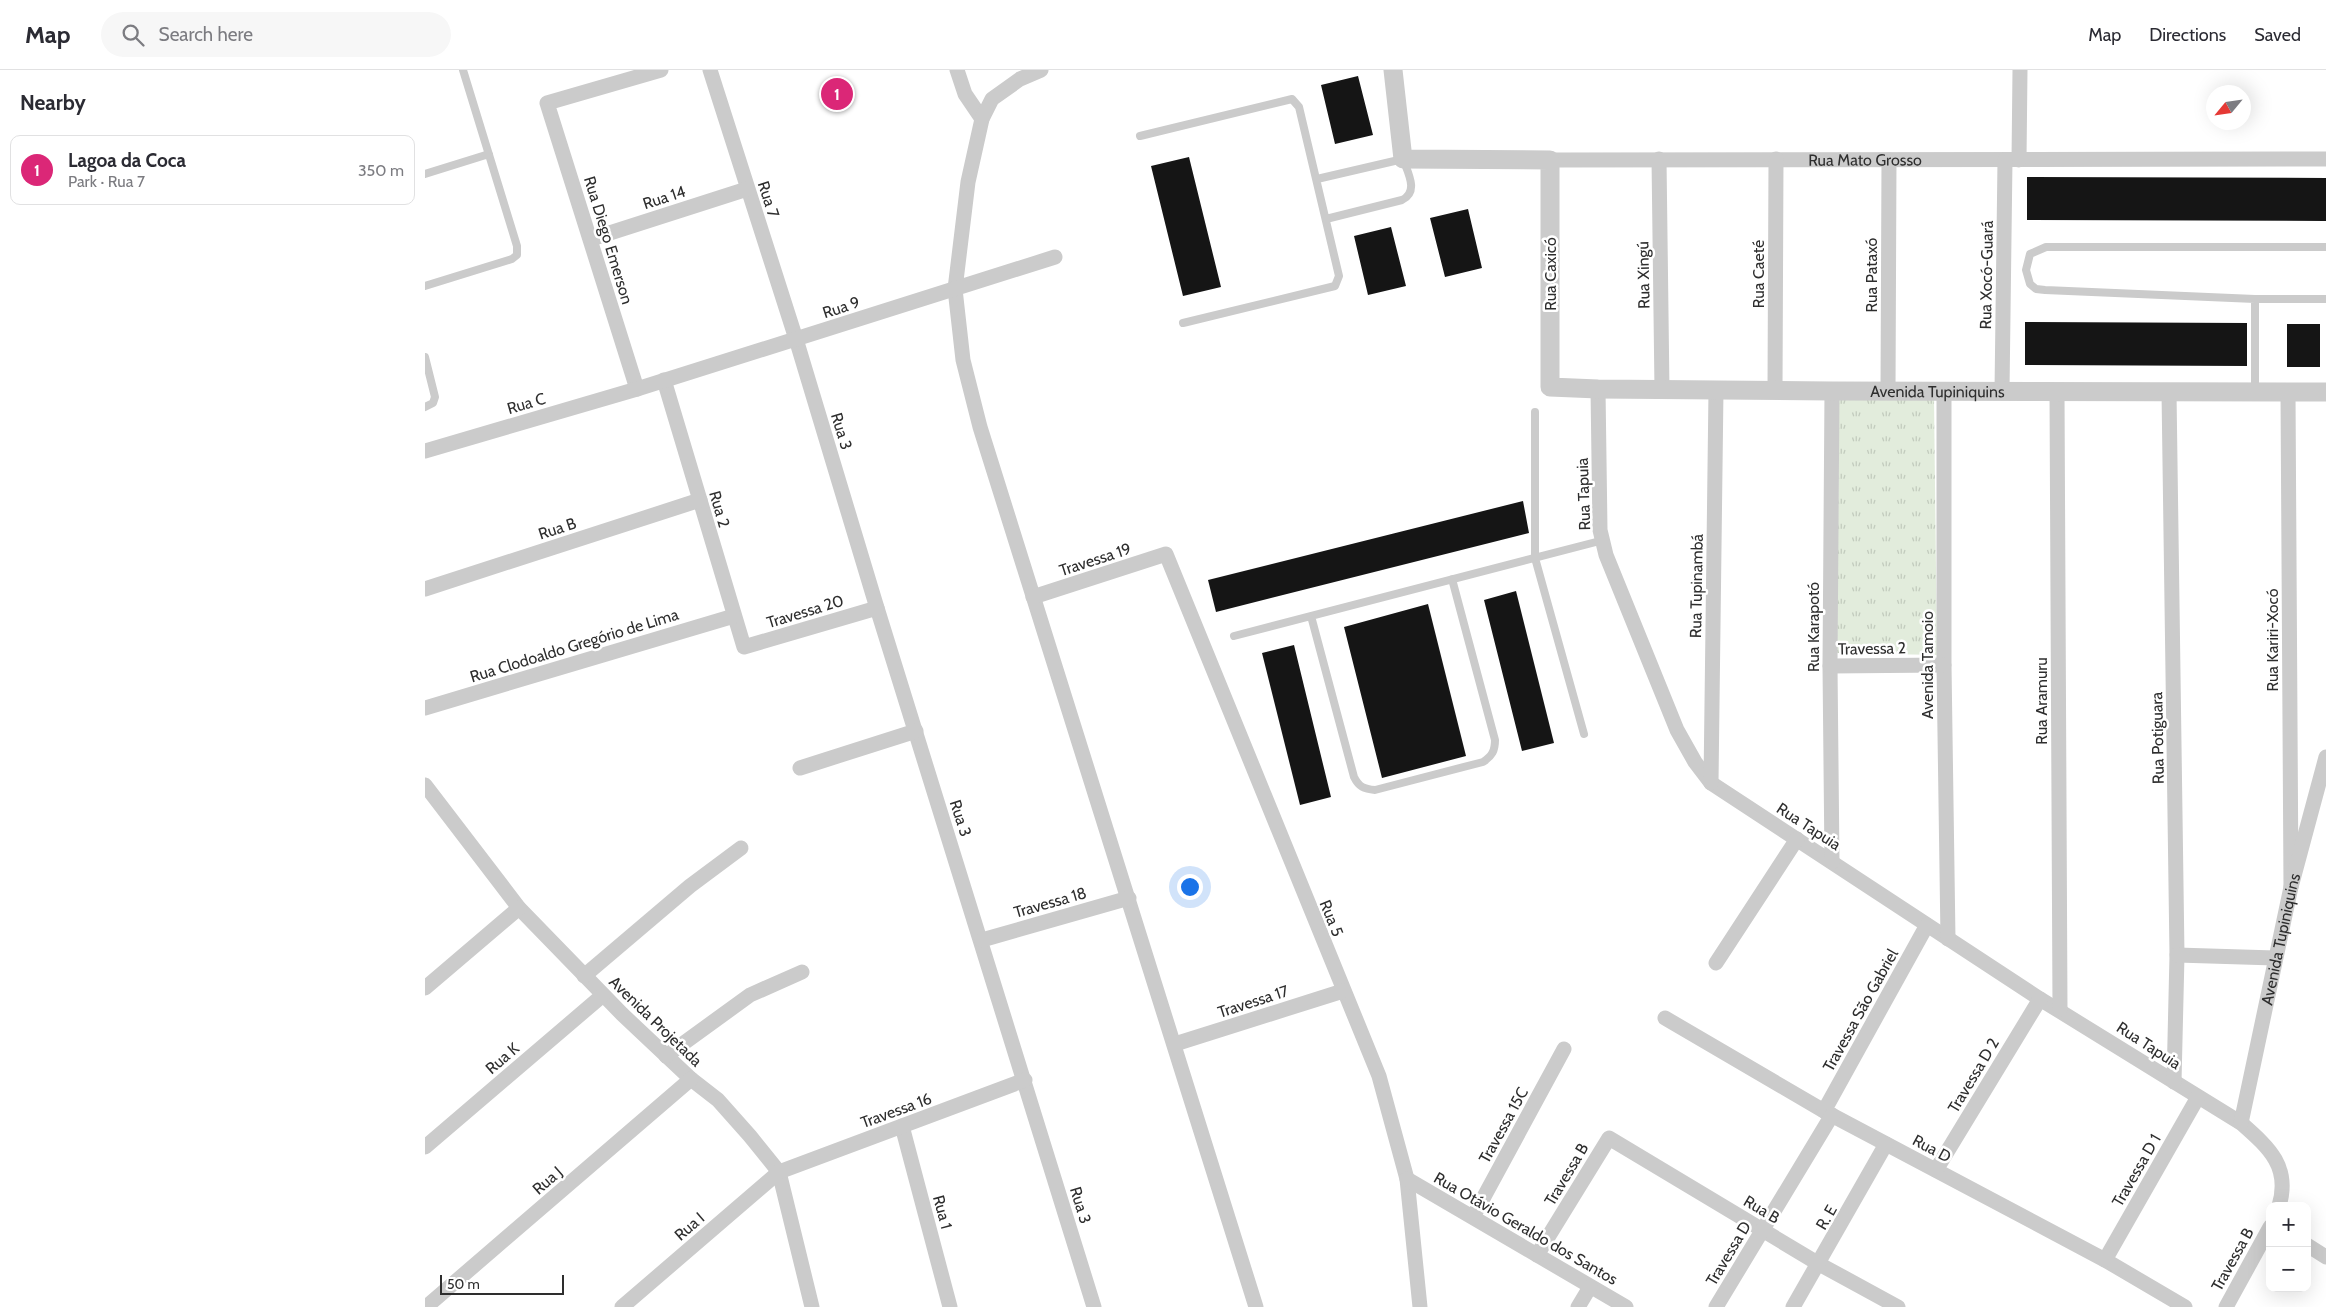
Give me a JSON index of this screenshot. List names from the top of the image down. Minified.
{"streets":{"street":["Rua Mato Grosso","Rua 14","Rua 7","Rua Diego Emerson","Rua Caxicó","Rua Caeté","Rua Xingú","Rua Pataxó","Rua Xocó-Guará","Rua 9","Avenida Tupiniquins","Rua C","Rua 3","Rua Tapuia","Rua 2","Rua B","Travessa 19","Rua Tupinambá","Travessa 20","Rua Karapotó","Rua Kariri-Xocó","Rua Clodoaldo Gregório de Lima","Travessa 2","Avenida Tamoio","Rua Aramuru","Rua Potiguara","Travessa 18","Rua 5","Travessa 17","Travessa São Gabriel","Avenida Projetada","Rua K","Travessa D 2","Travessa 16","Travessa 15C","Rua D","Travessa D 1","Travessa B","Rua J","Rua 1","R. E","Rua I","Rua Otávio Geraldo dos Santos","Travessa D"]},"crossings":[["Rua Mato Grosso","Rua Caxicó"],["Rua Mato Grosso","Rua Caeté"],["Rua Mato Grosso","Rua Xingú"],["Rua Mato Grosso","Rua Pataxó"],["Rua Mato Grosso","Rua Xocó-Guará"],["Rua 14","Rua 7"],["Rua 14","Rua Diego Emerson"],["Rua 7","Rua 9"],["Rua 7","Rua 3"],["Rua Diego Emerson","Rua 9"],["Rua Diego Emerson","Rua C"],["Rua Caxicó","Avenida Tupiniquins"],["Rua Caeté","Avenida Tupiniquins"],["Rua Xingú","Avenida Tupiniquins"],["Rua Pataxó","Avenida Tupiniquins"],["Rua Xocó-Guará","Avenida Tupiniquins"],["Rua 9","Rua C"],["Rua 9","Rua 3"],["Rua 9","Rua 2"],["Avenida Tupiniquins","Rua Tapuia"],["Avenida Tupiniquins","Rua Tupinambá"],["Avenida Tupiniquins","Rua Karapotó"],["Avenida Tupiniquins","Rua Kariri-Xocó"],["Avenida Tupiniquins","Avenida Tamoio"],["Avenida Tupiniquins","Rua Aramuru"],["Avenida Tupiniquins","Rua Potiguara"],["Rua 3","Travessa 20"],["Rua 3","Travessa 18"],["Rua 3","Travessa 16"],["Rua Tapuia","Rua Tupinambá"],["Rua Tapuia","Rua Karapotó"],["Rua Tapuia","Avenida Tamoio"],["Rua Tapuia","Rua Aramuru"],["Rua Tapuia","Rua Potiguara"],["Rua Tapuia","Travessa São Gabriel"],["Rua Tapuia","Travessa D 2"],["Rua Tapuia","Travessa D 1"],["Rua 2","Rua B"],["Rua 2","Travessa 20"],["Rua 2","Rua Clodoaldo Gregório de Lima"],["Rua B","Travessa B"],["Rua B","R. E"],["Rua B","Travessa D"],["Travessa 19","Rua 5"],["Rua Karapotó","Travessa 2"],["Travessa 2","Avenida Tamoio"],["Rua 5","Travessa 17"],["Rua 5","Rua Otávio Geraldo dos Santos"],["Travessa São Gabriel","Rua D"],["Travessa São Gabriel","Travessa D"],["Avenida Projetada","Rua K"],["Avenida Projetada","Travessa 16"],["Avenida Projetada","Rua J"],["Avenida Projetada","Rua I"],["Travessa D 2","Rua D"],["Travessa 16","Rua 1"],["Travessa 16","Rua I"],["Travessa 15C","Rua Otávio Geraldo dos Santos"],["Rua D","Travessa D 1"],["Rua D","R. E"],["Rua D","Travessa D"],["Travessa B","Rua Otávio Geraldo dos Santos"]],"scale_bar":"50 m","north":"bottom left","page":{"header":"Map","search":"Search here","nav":["Map","Directions","Saved"],"heading":"Nearby","pins":"1","list":[{"mark":"1","name":"Lagoa da Coca","note":"Park · Rua 7","value":"350 m"}],"map_buttons":["+","−"],"scale":"50 m"}}
